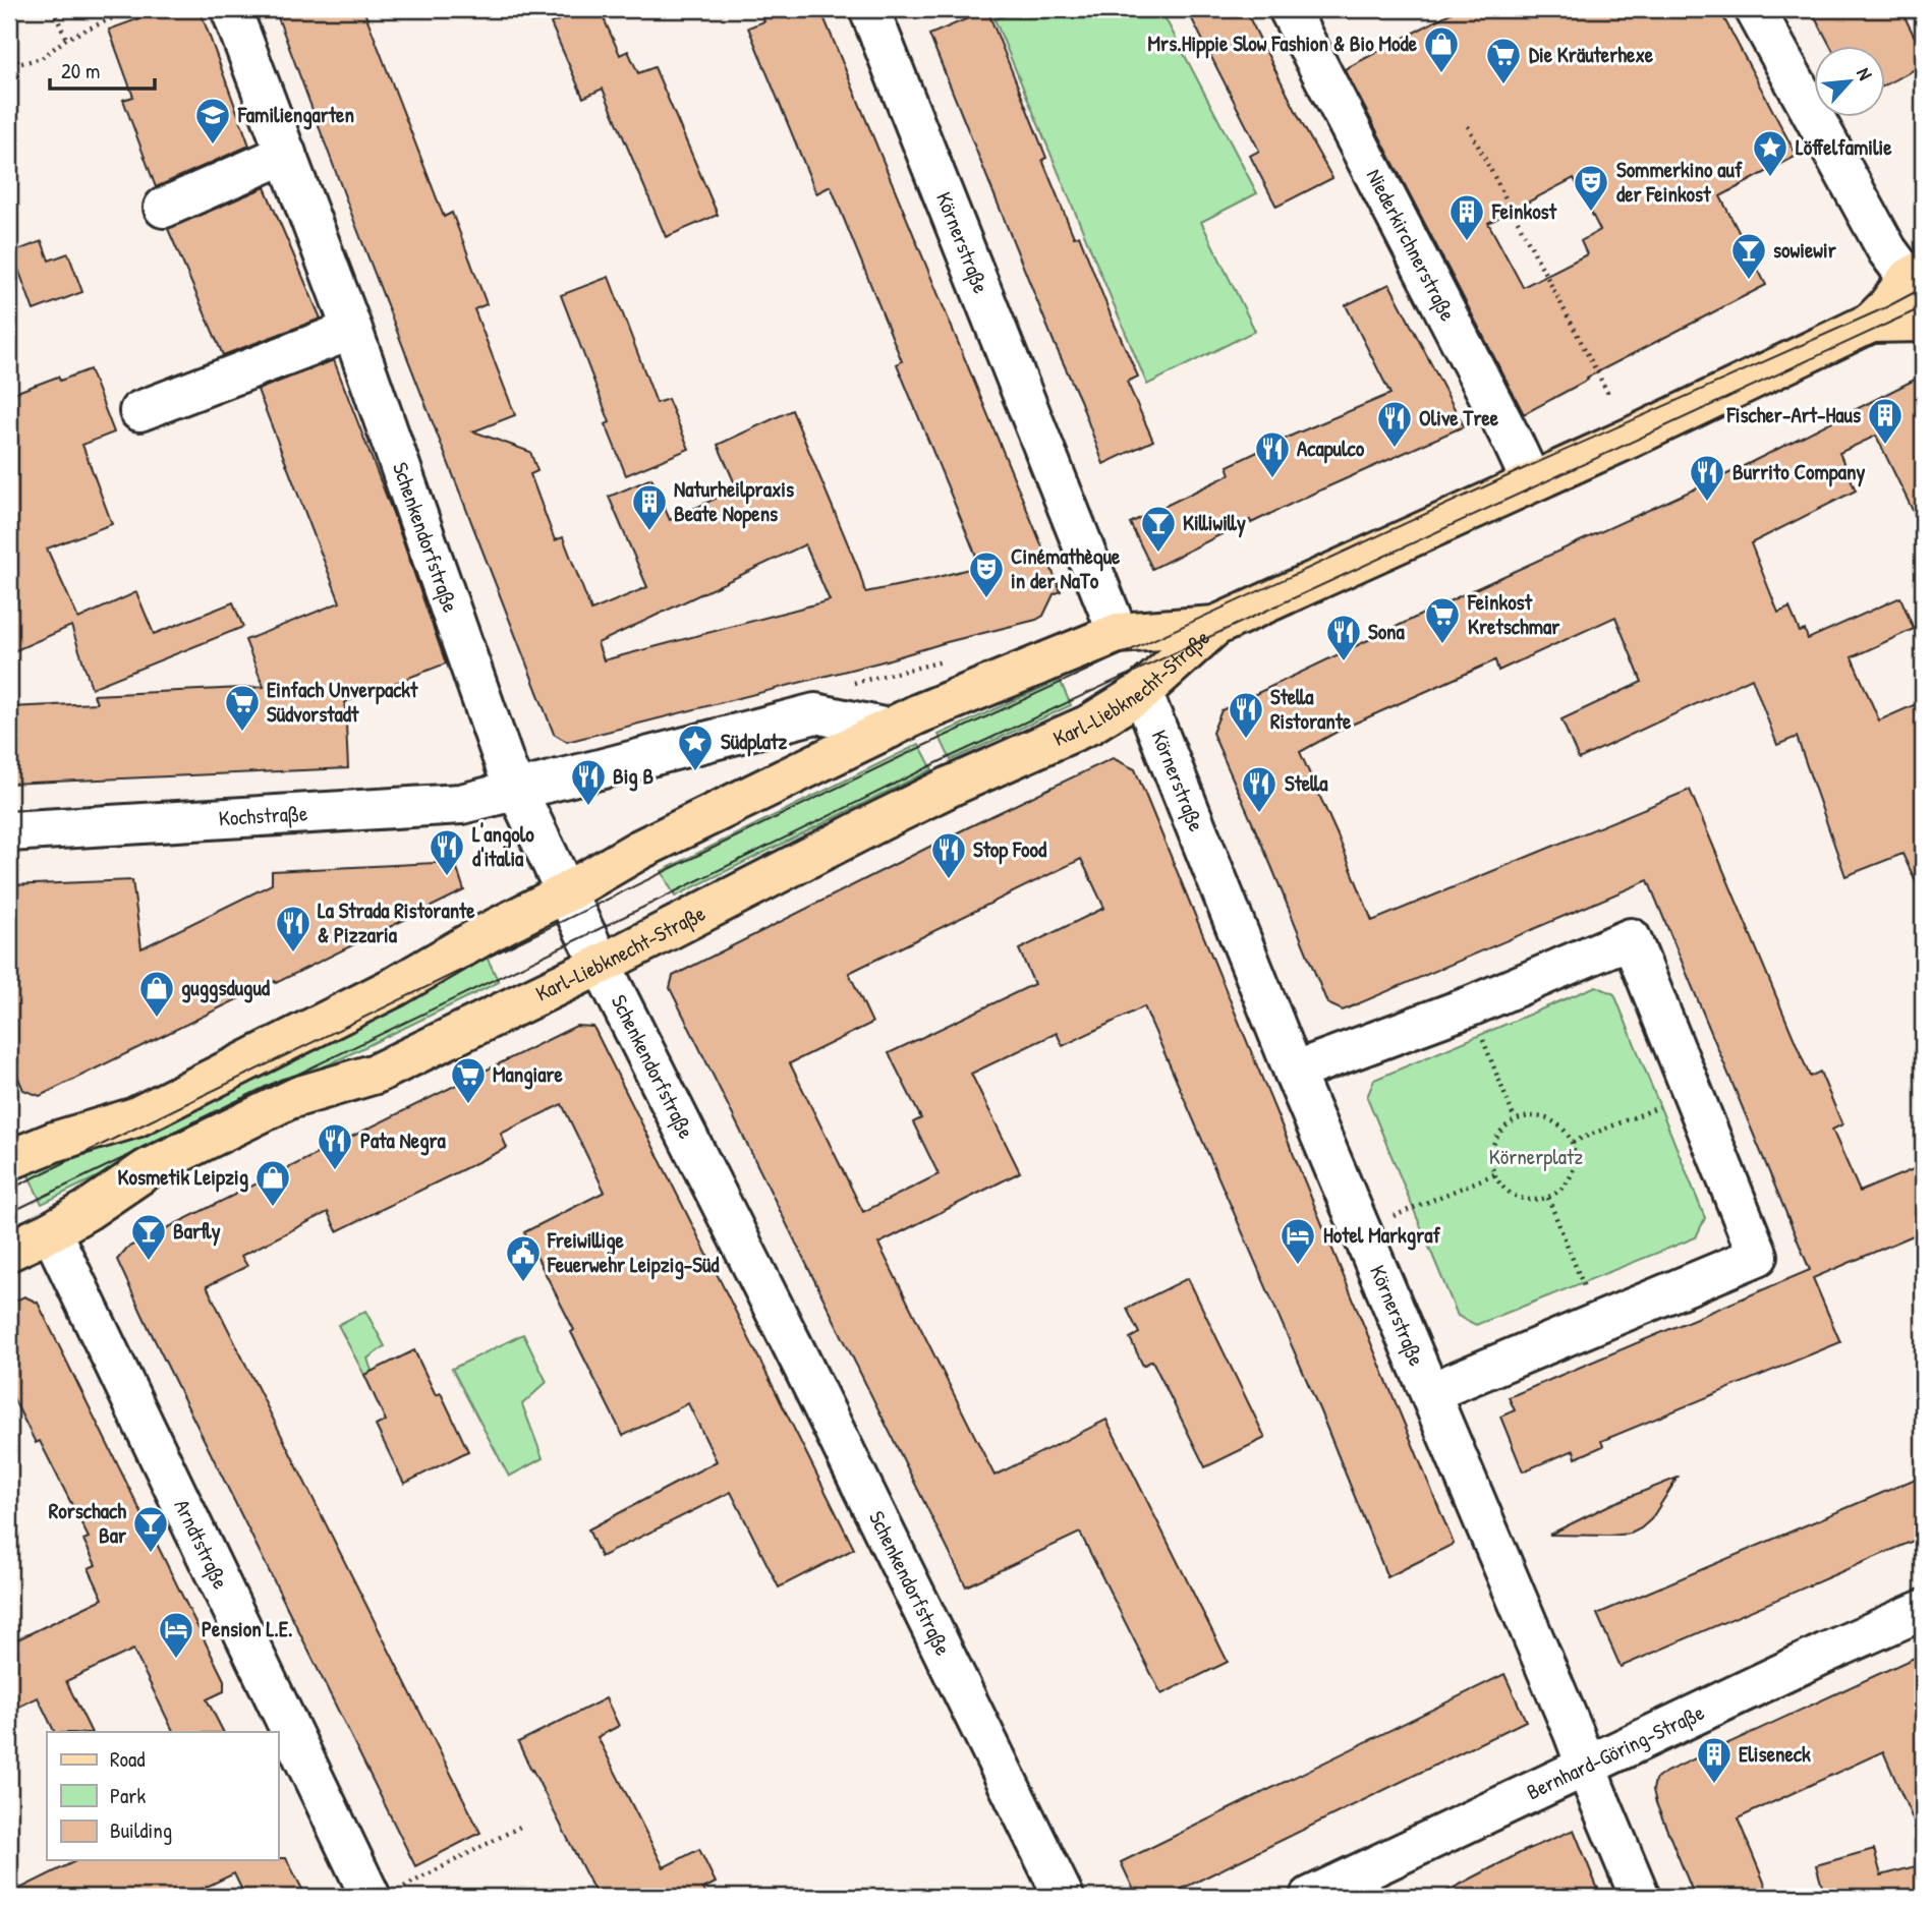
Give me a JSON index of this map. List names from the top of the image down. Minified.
{"streets":{"main road":["Karl-Liebknecht-Straße"],"street":["Körnerstraße","Niederkirchnerstraße","Schenkendorfstraße","Kochstraße","Arndtstraße","Bernhard-Göring-Straße"]},"crossings":[["Körnerstraße","Karl-Liebknecht-Straße"],["Körnerstraße","Bernhard-Göring-Straße"],["Niederkirchnerstraße","Karl-Liebknecht-Straße"],["Schenkendorfstraße","Karl-Liebknecht-Straße"],["Schenkendorfstraße","Kochstraße"],["Karl-Liebknecht-Straße","Arndtstraße"]],"parks":["Körnerplatz"],"places":{"shop":["Mrs.Hippie Slow Fashion & Bio Mode","guggsdugud","Kosmetik Leipzig"],"supermarket":["Die Kräuterhexe","Feinkost Kretschmar","Einfach Unverpackt Südvorstadt","Mangiare"],"school or university":["Familiengarten"],"place":["Löffelfamilie","Südplatz"],"theatre":["Sommerkino auf der Feinkost","Cinémathèque in der NaTo"],"building":["Feinkost","Fischer-Art-Haus","Naturheilpraxis Beate Nopens","Eliseneck"],"bar":["sowiewir","Killiwilly","Barfly","Rorschach Bar"],"restaurant":["Olive Tree","Acapulco","Burrito Company","Sona","Stella Ristorante","Big B","Stella","L'angolo d'italia","Stop Food","La Strada Ristorante & Pizzaria","Pata Negra"],"hotel":["Hotel Markgraf","Pension L.E."],"public building":["Freiwillige Feuerwehr Leipzig-Süd"]},"legend":["Road","Park","Building"],"scale_bar":"20 m","north":"top right"}
